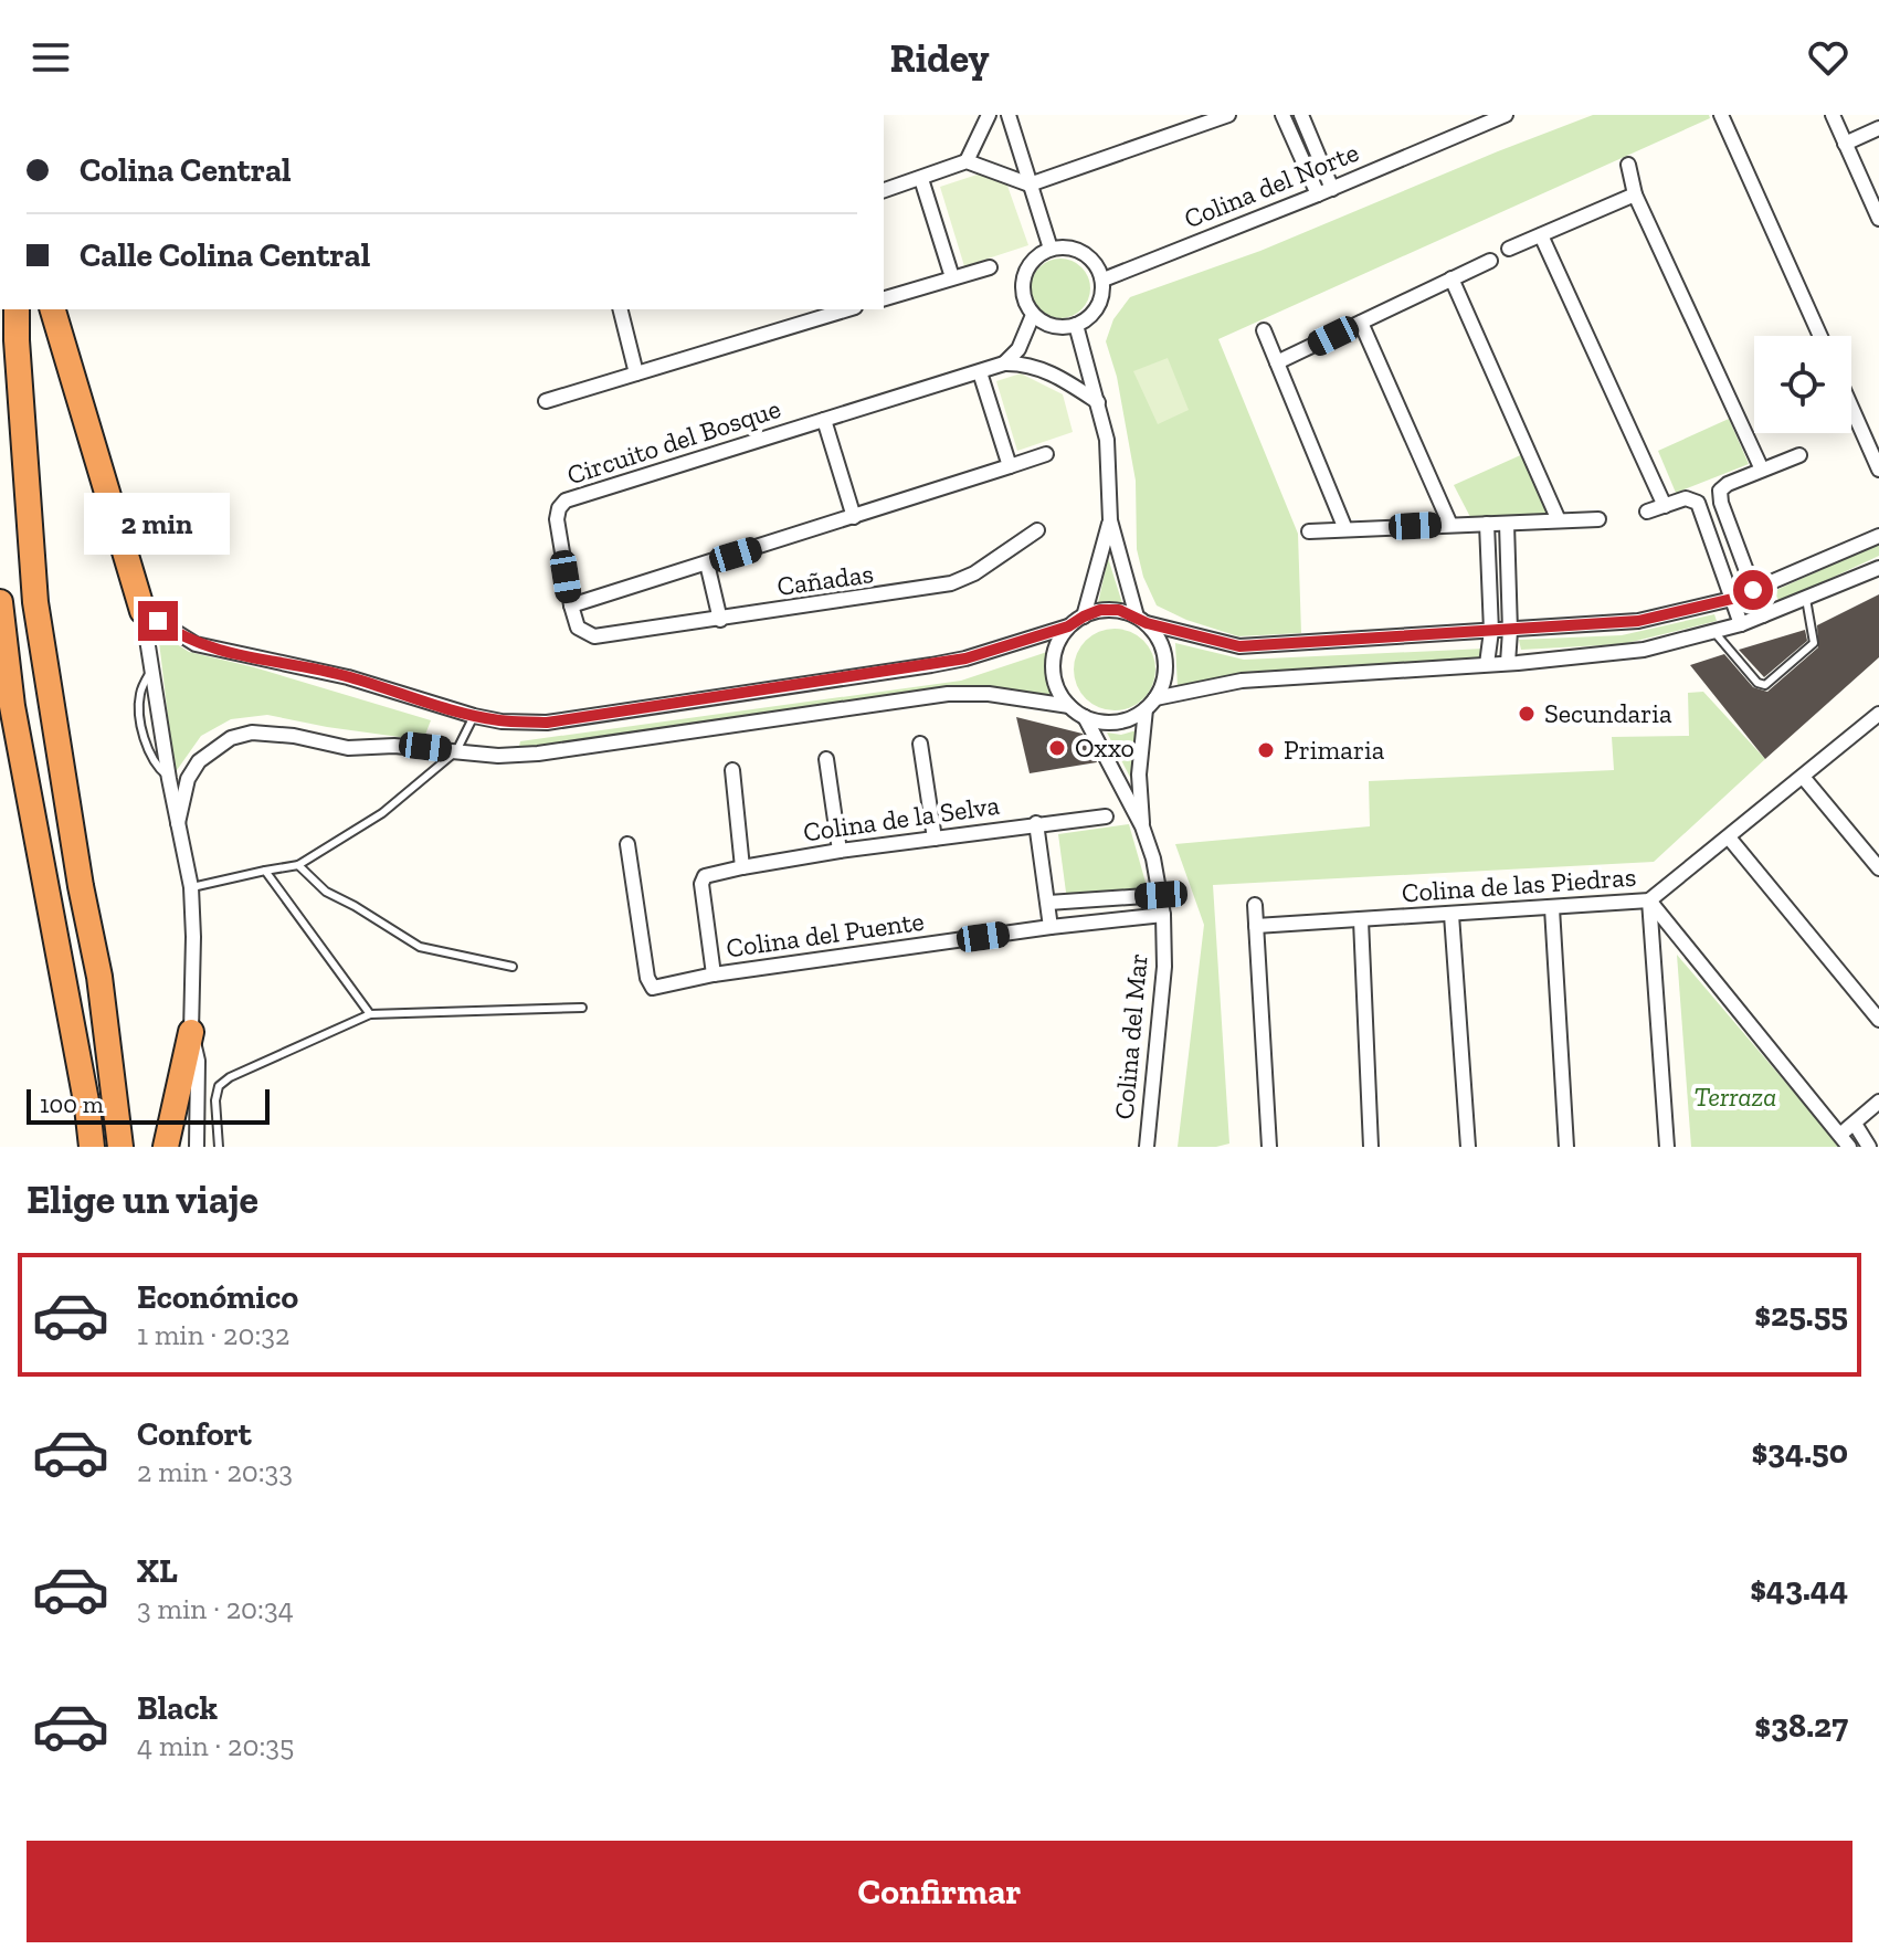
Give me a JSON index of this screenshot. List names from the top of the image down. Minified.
{"streets":{"street":["Colina del Norte","Circuito del Bosque","Cañadas","Colina de la Selva","Colina de las Piedras","Colina del Puente","Colina del Mar"]},"crossings":[["Circuito del Bosque","Cañadas"],["Colina de la Selva","Colina del Puente"],["Colina del Puente","Colina del Mar"]],"parks":["Terraza"],"places":["Secundaria","Oxxo","Primaria"],"scale_bar":"100 m","page":{"header":"Ridey","banner":["Colina Central","Calle Colina Central"],"bubble":"2 min","scale":"100 m","heading":"Elige un viaje","list":[{"name":"Económico","note":"1 min · 20:32","value":"$25.55"},{"name":"Confort","note":"2 min · 20:33","value":"$34.50"},{"name":"XL","note":"3 min · 20:34","value":"$43.44"},{"name":"Black","note":"4 min · 20:35","value":"$38.27"}],"buttons":"Confirmar"}}
